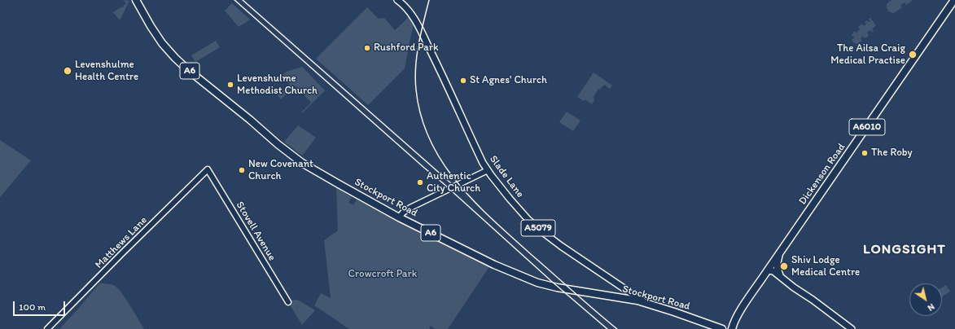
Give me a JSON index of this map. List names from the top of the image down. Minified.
{"streets":{"highway":["A6","A6010","Dickenson Road","Stockport Road"],"main road":["Slade Lane","A5079"],"street":["Stovell Avenue","Matthews Lane"]},"crossings":[["Slade Lane","Stockport Road"],["Stovell Avenue","Matthews Lane"]],"districts":["LONGSIGHT"],"parks":["Crowcroft Park"],"places":["Rushford Park","The Ailsa Craig Medical Practise","Levenshulme Health Centre","St Agnes' Church","Levenshulme Methodist Church","The Roby","New Covenant Church","Authentic City Church","Shiv Lodge Medical Centre"],"scale_bar":"100 m","north":"bottom right"}
